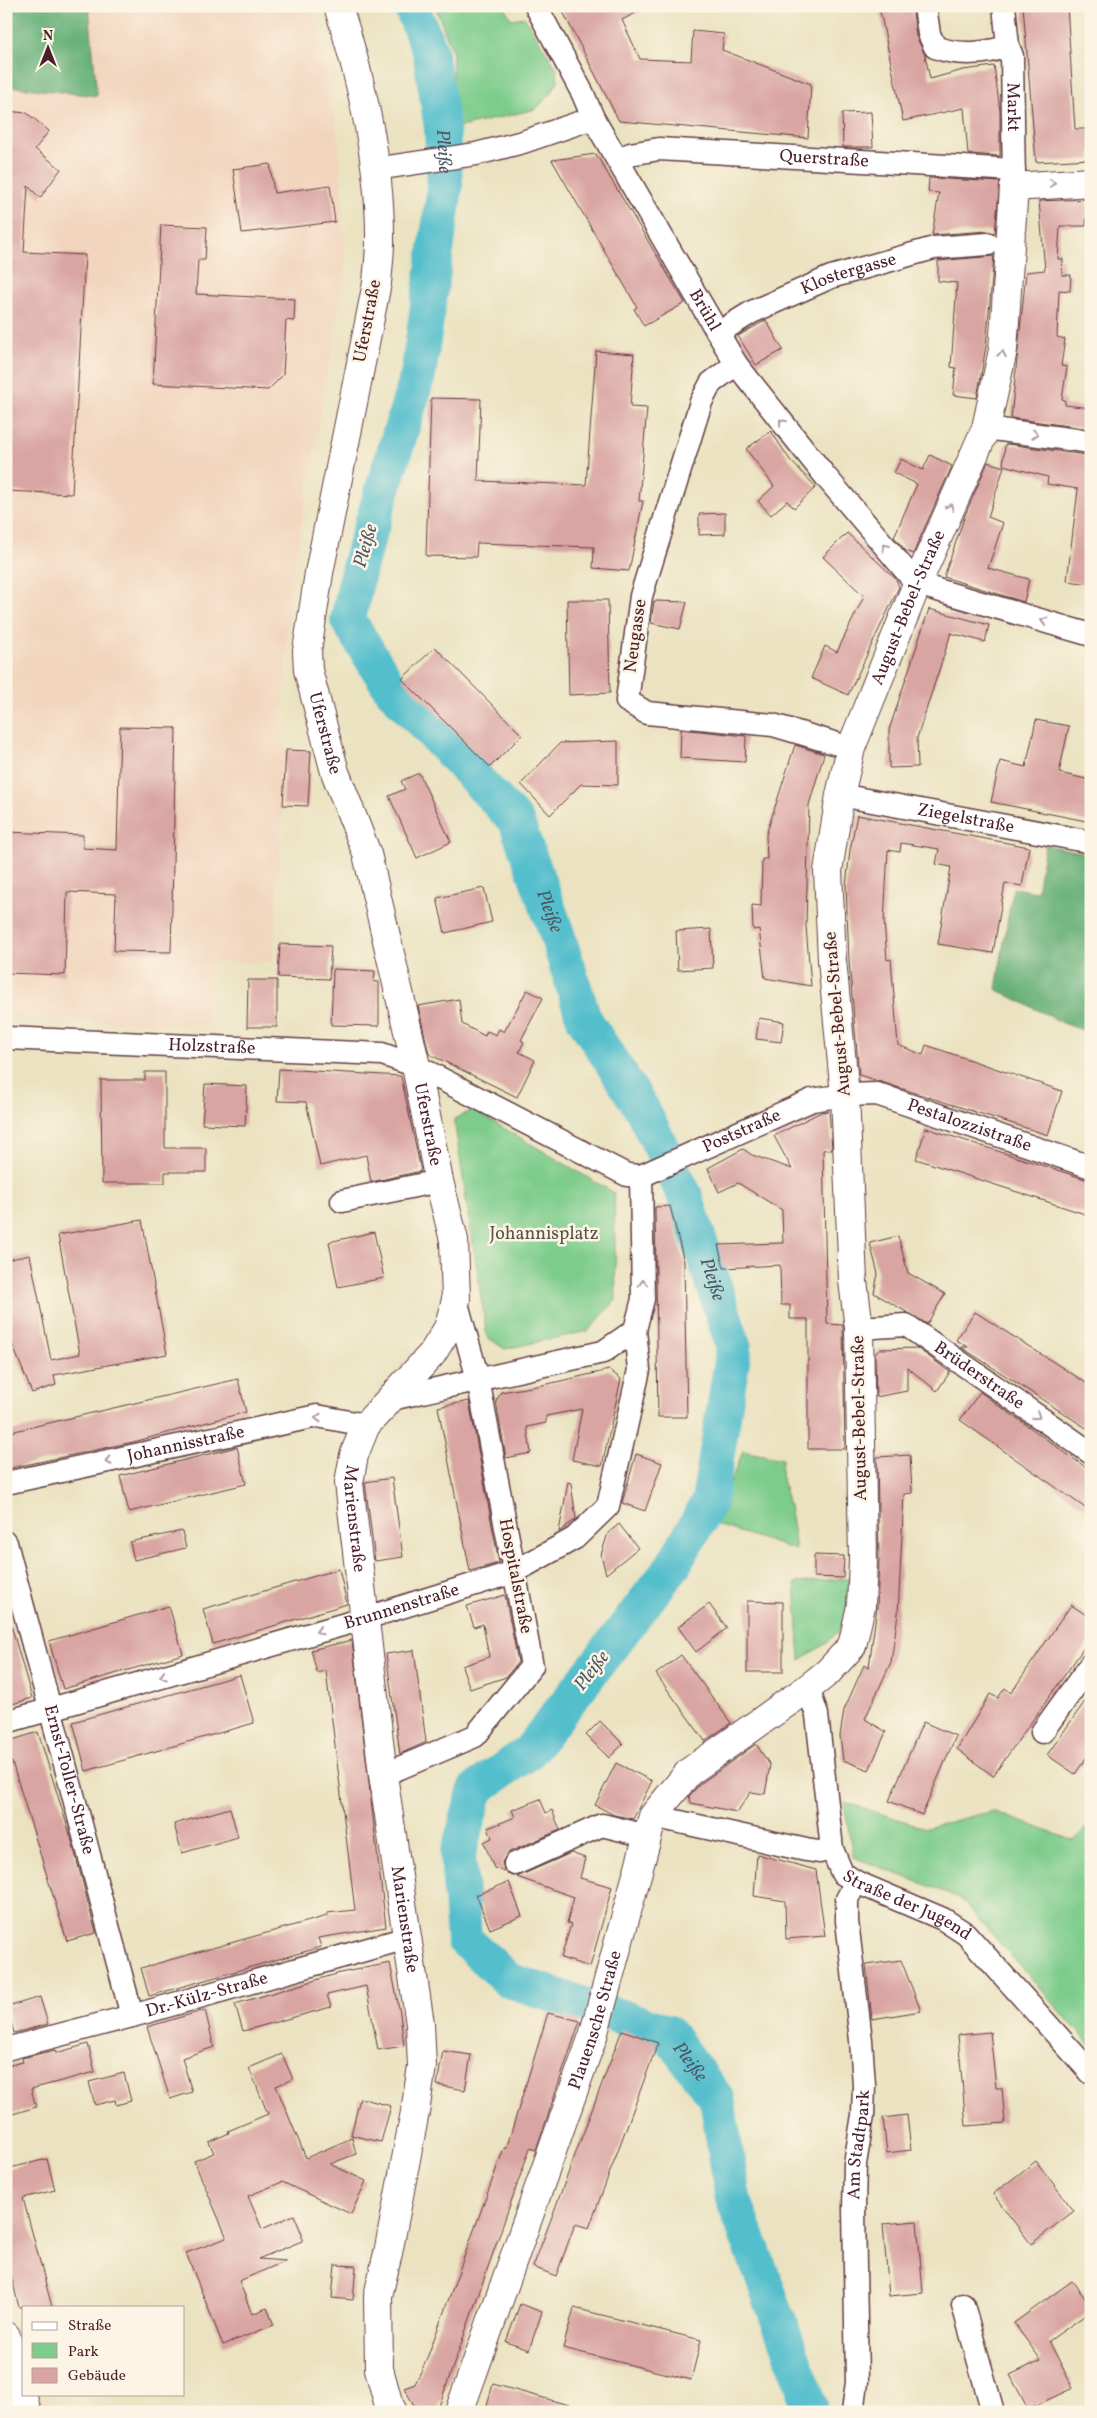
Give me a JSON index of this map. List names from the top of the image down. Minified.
{"streets":{"street":["Markt","Querstraße","Klostergasse","Brühl","Uferstraße","August-Bebel-Straße","Neugasse","Ziegelstraße","Holzstraße","Pestalozzistraße","Poststraße","Brüderstraße","Johannisstraße","Marienstraße","Hospitalstraße","Brunnenstraße","Ernst-Toller-Straße","Straße der Jugend","Dr.-Külz-Straße","Plauensche Straße","Am Stadtpark"]},"crossings":[["Markt","Querstraße"],["Markt","August-Bebel-Straße"],["Querstraße","Brühl"],["Querstraße","August-Bebel-Straße"],["Klostergasse","Brühl"],["Brühl","August-Bebel-Straße"],["Brühl","Neugasse"],["Uferstraße","Holzstraße"],["Uferstraße","Johannisstraße"],["Uferstraße","Marienstraße"],["Uferstraße","Hospitalstraße"],["August-Bebel-Straße","Neugasse"],["August-Bebel-Straße","Ziegelstraße"],["August-Bebel-Straße","Pestalozzistraße"],["August-Bebel-Straße","Poststraße"],["August-Bebel-Straße","Brüderstraße"],["August-Bebel-Straße","Plauensche Straße"],["Pestalozzistraße","Poststraße"],["Johannisstraße","Marienstraße"],["Marienstraße","Hospitalstraße"],["Marienstraße","Brunnenstraße"],["Marienstraße","Dr.-Külz-Straße"],["Hospitalstraße","Brunnenstraße"],["Brunnenstraße","Ernst-Toller-Straße"],["Ernst-Toller-Straße","Dr.-Külz-Straße"],["Straße der Jugend","Plauensche Straße"],["Straße der Jugend","Am Stadtpark"]],"one_way":["Brühl","Brüderstraße","Johannisstraße","Brunnenstraße"],"water":["Pleiße"],"parks":["Johannisplatz"],"legend":["Straße","Park","Gebäude"],"north":"top"}
